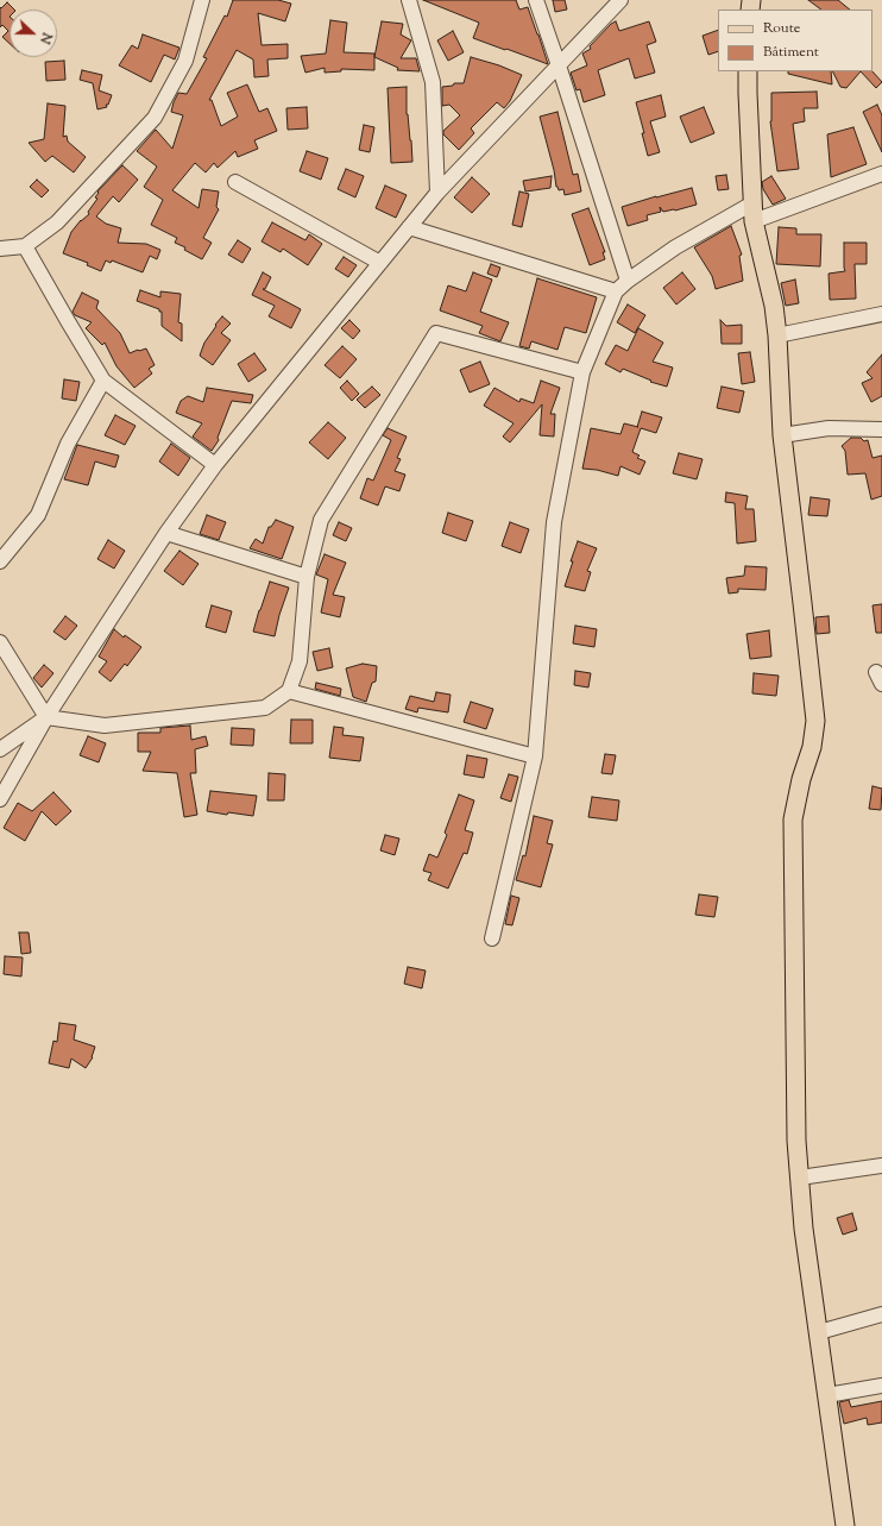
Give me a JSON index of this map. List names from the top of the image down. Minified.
{"legend":["Route","Bâtiment"],"north":"right"}
